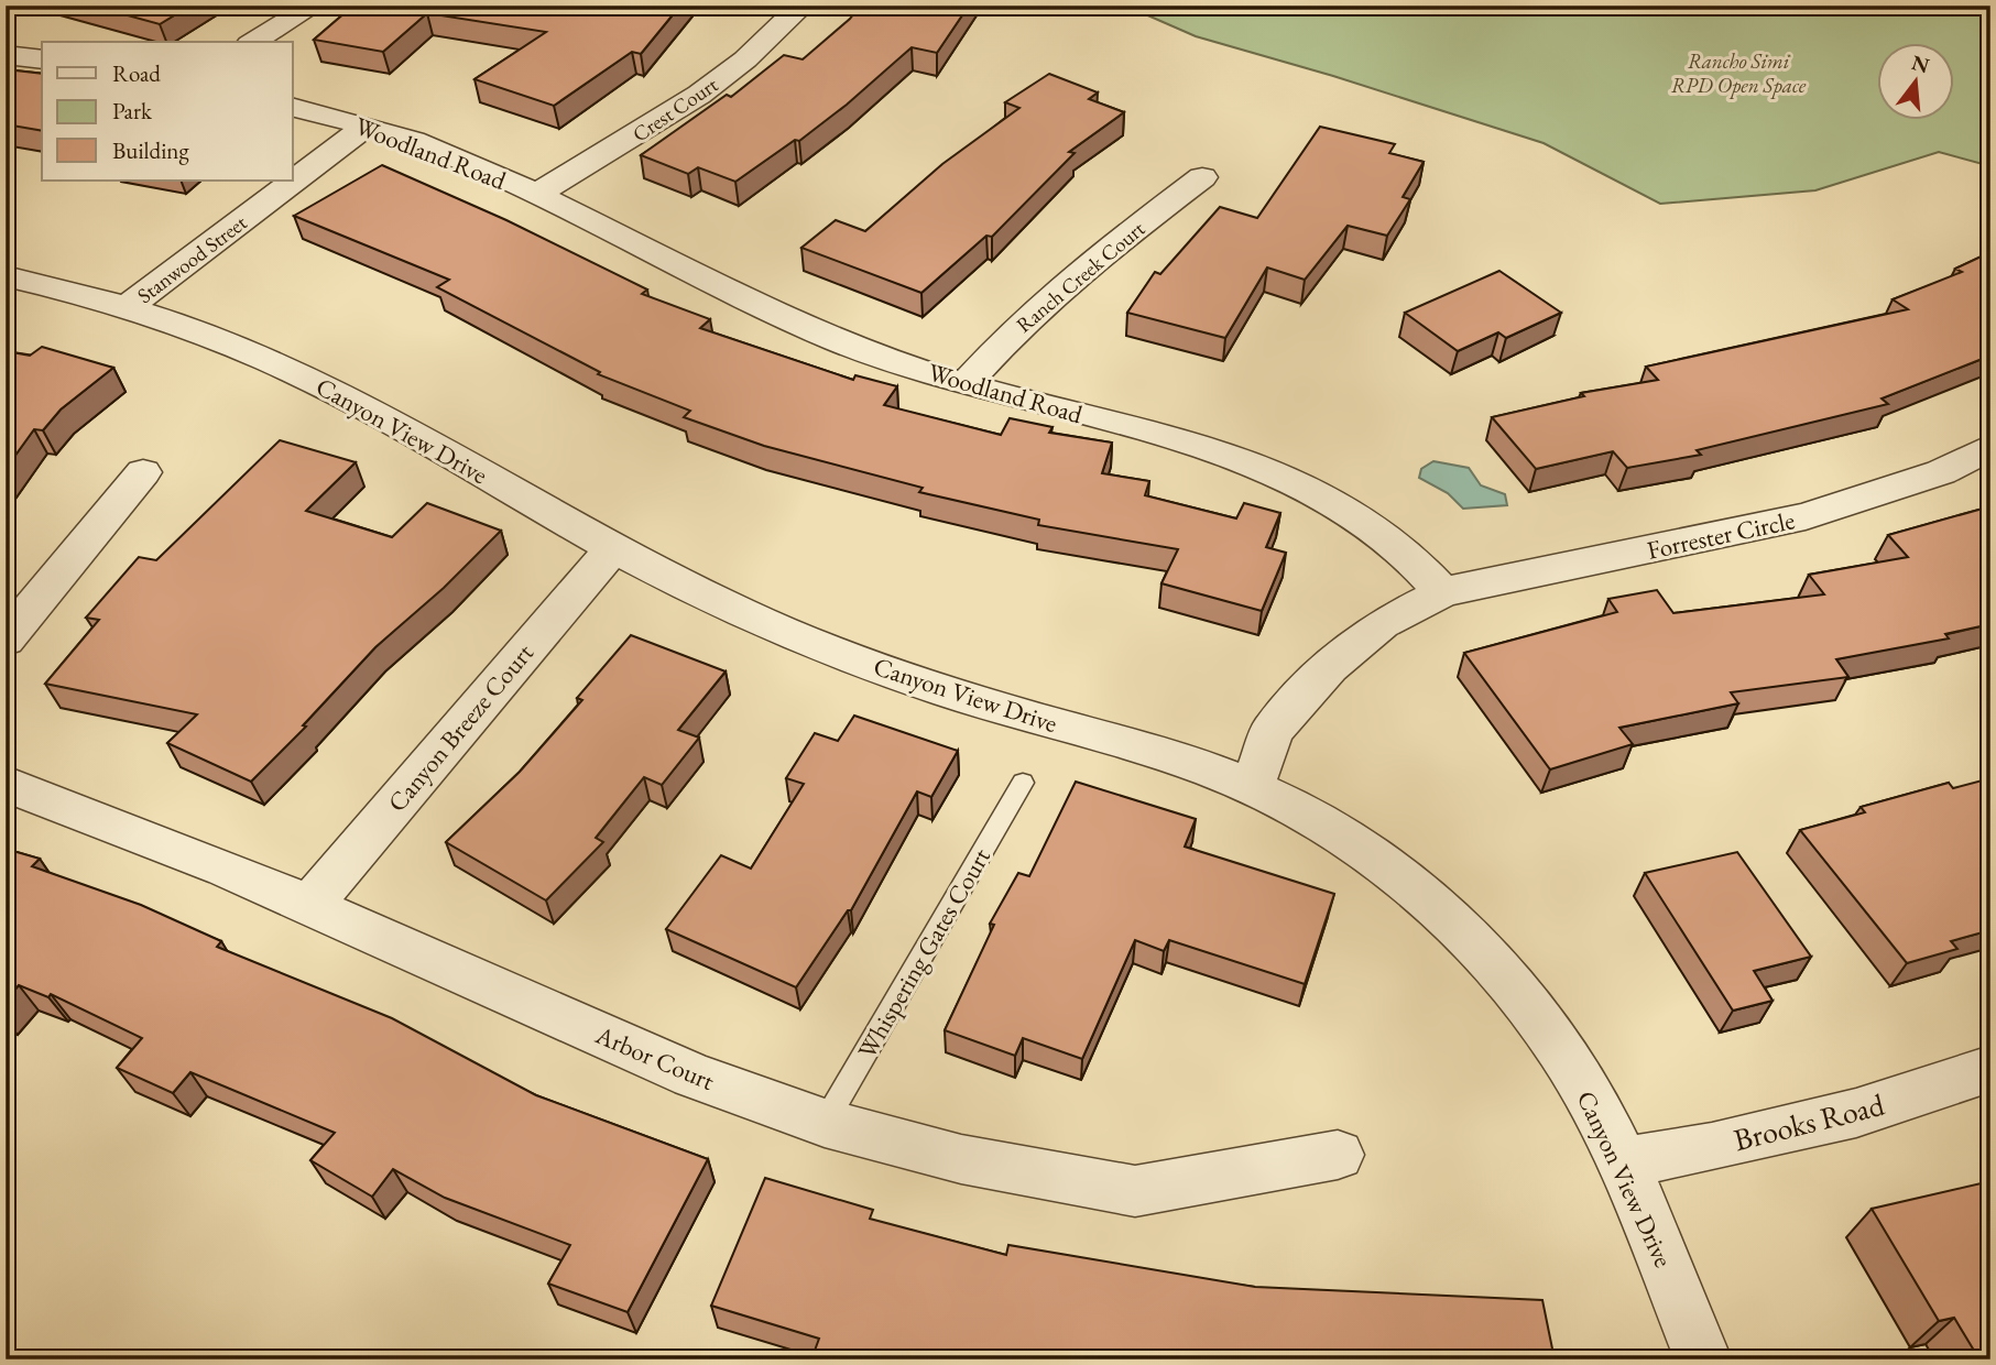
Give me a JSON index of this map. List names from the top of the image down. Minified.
{"streets":{"street":["Crest Court","Woodland Road","Stanwood Street","Ranch Creek Court","Canyon View Drive","Forrester Circle","Canyon Breeze Court","Arbor Court","Brooks Road"],"lane":["Whispering Gates Court"]},"crossings":[["Crest Court","Woodland Road"],["Woodland Road","Stanwood Street"],["Woodland Road","Ranch Creek Court"],["Woodland Road","Forrester Circle"],["Stanwood Street","Canyon View Drive"],["Canyon View Drive","Canyon Breeze Court"],["Canyon View Drive","Brooks Road"],["Canyon Breeze Court","Arbor Court"],["Whispering Gates Court","Arbor Court"]],"parks":["Rancho Simi RPD Open Space"],"legend":["Road","Park","Building"],"north":"top"}
